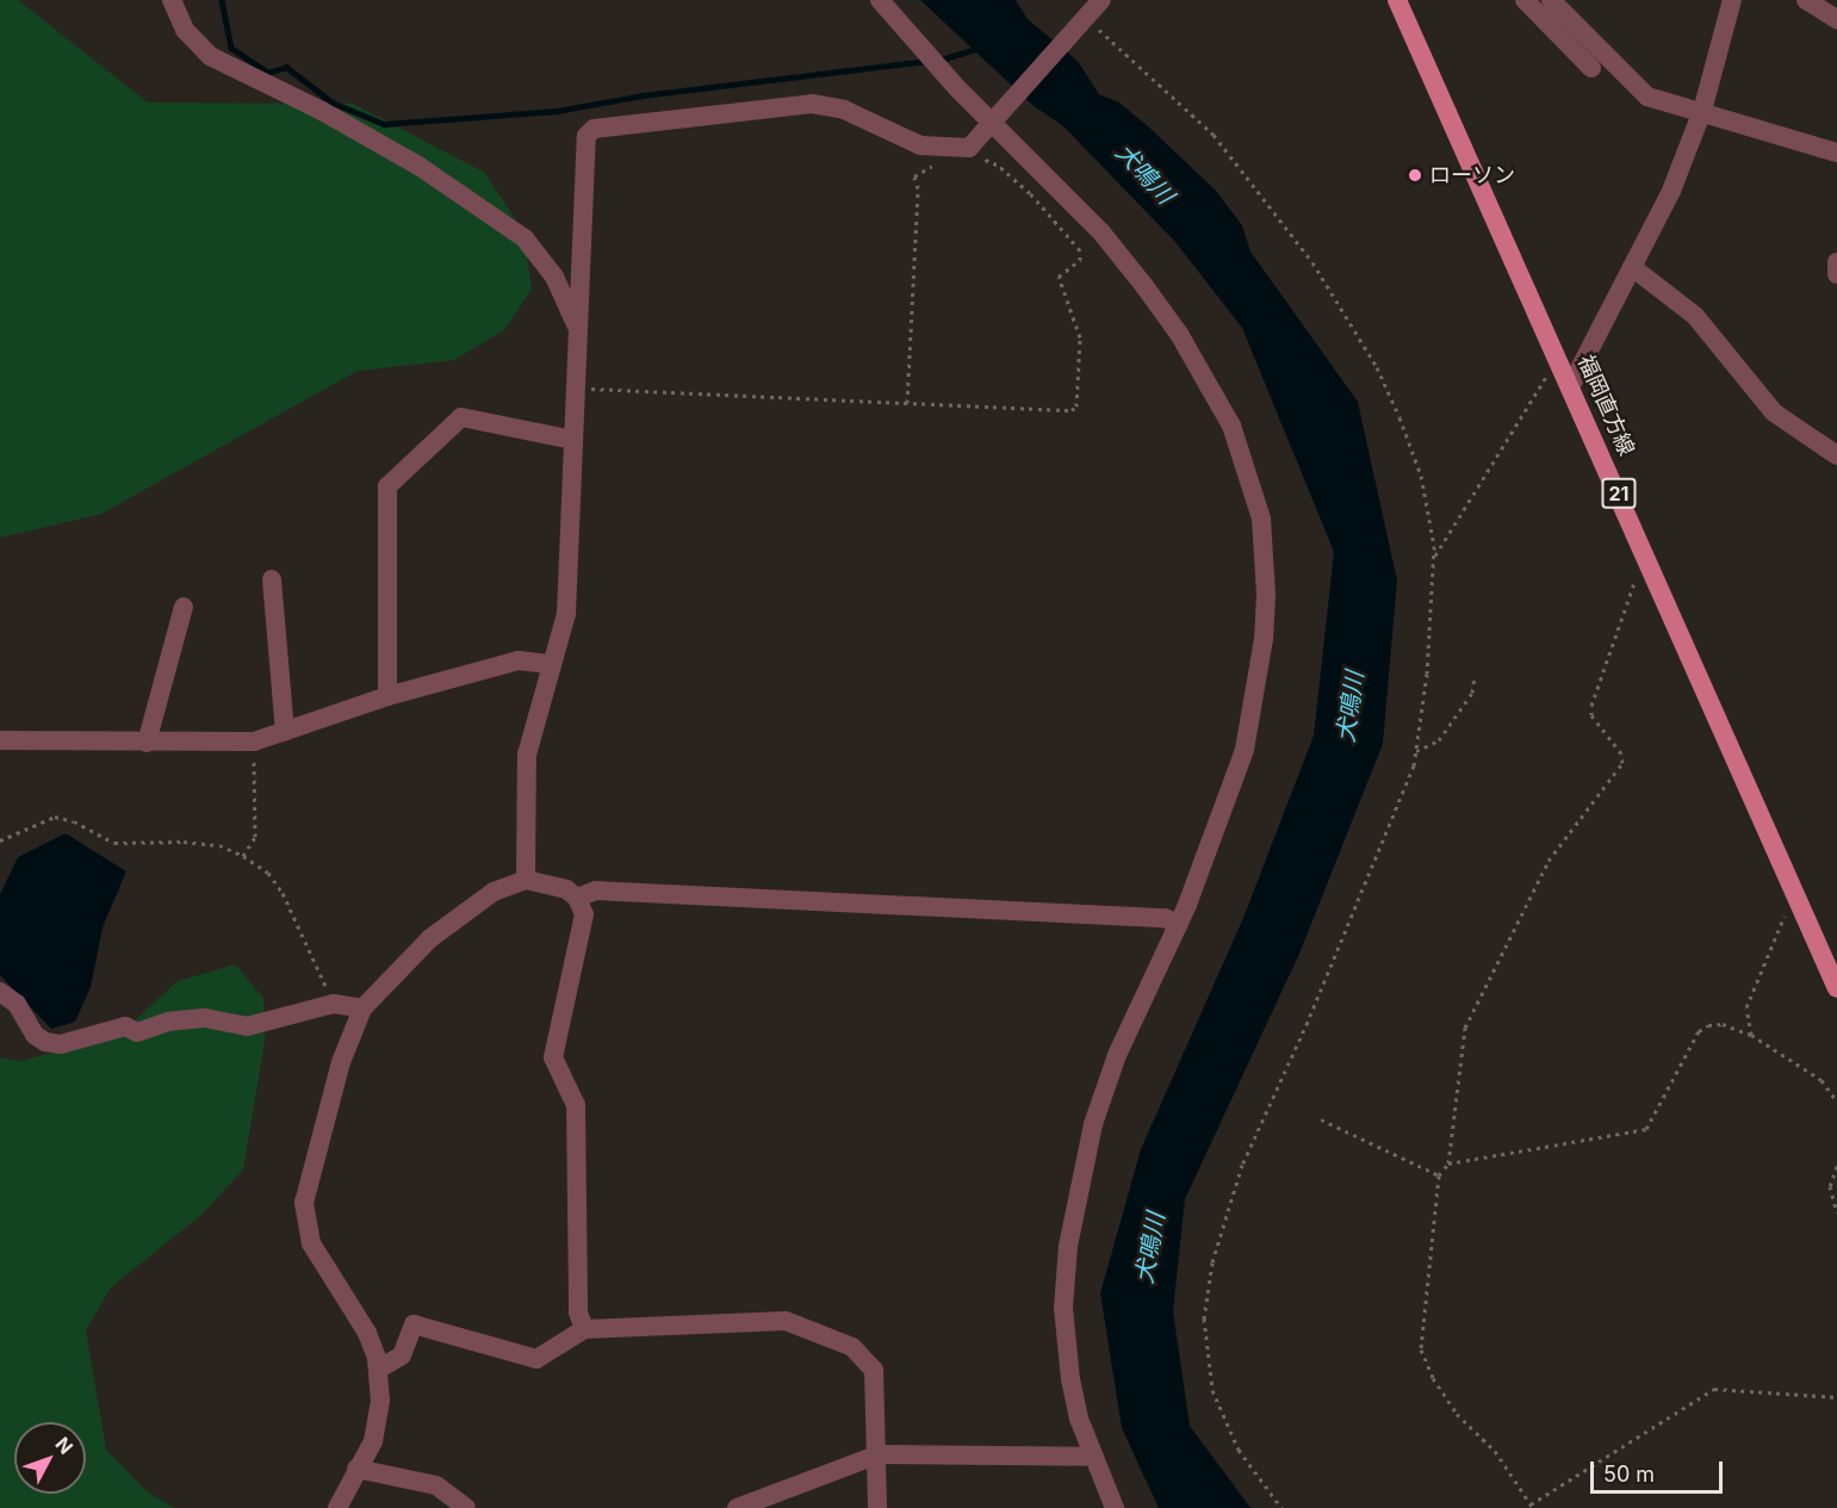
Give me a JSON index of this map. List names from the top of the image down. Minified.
{"streets":{"main road":["福岡直方線","21"]},"water":["犬鳴川"],"places":["ローソン"],"scale_bar":"50 m","north":"top right"}
